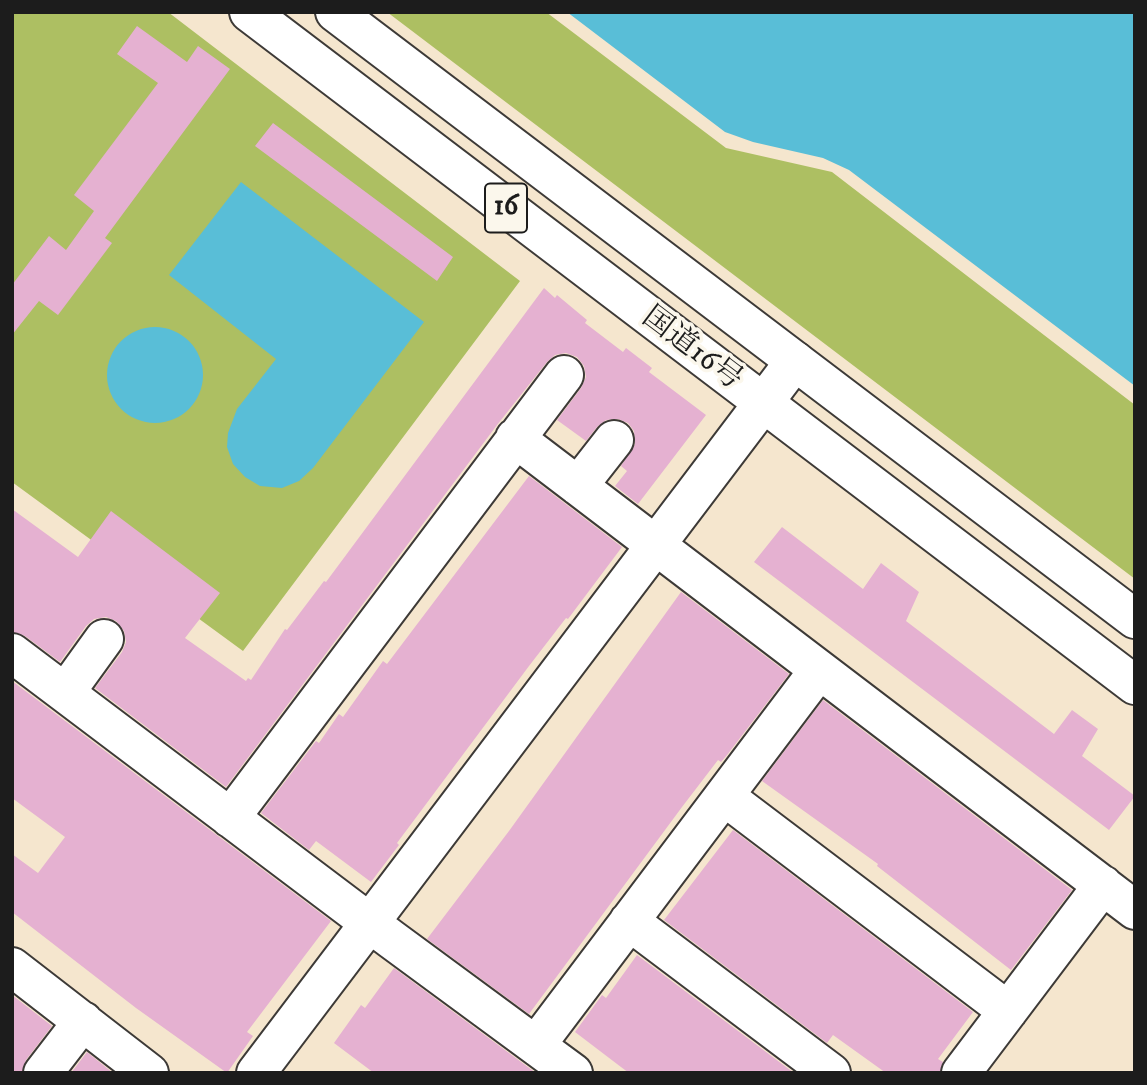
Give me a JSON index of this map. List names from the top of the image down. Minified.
{"streets":{"main road":["16","国道16号"]}}
